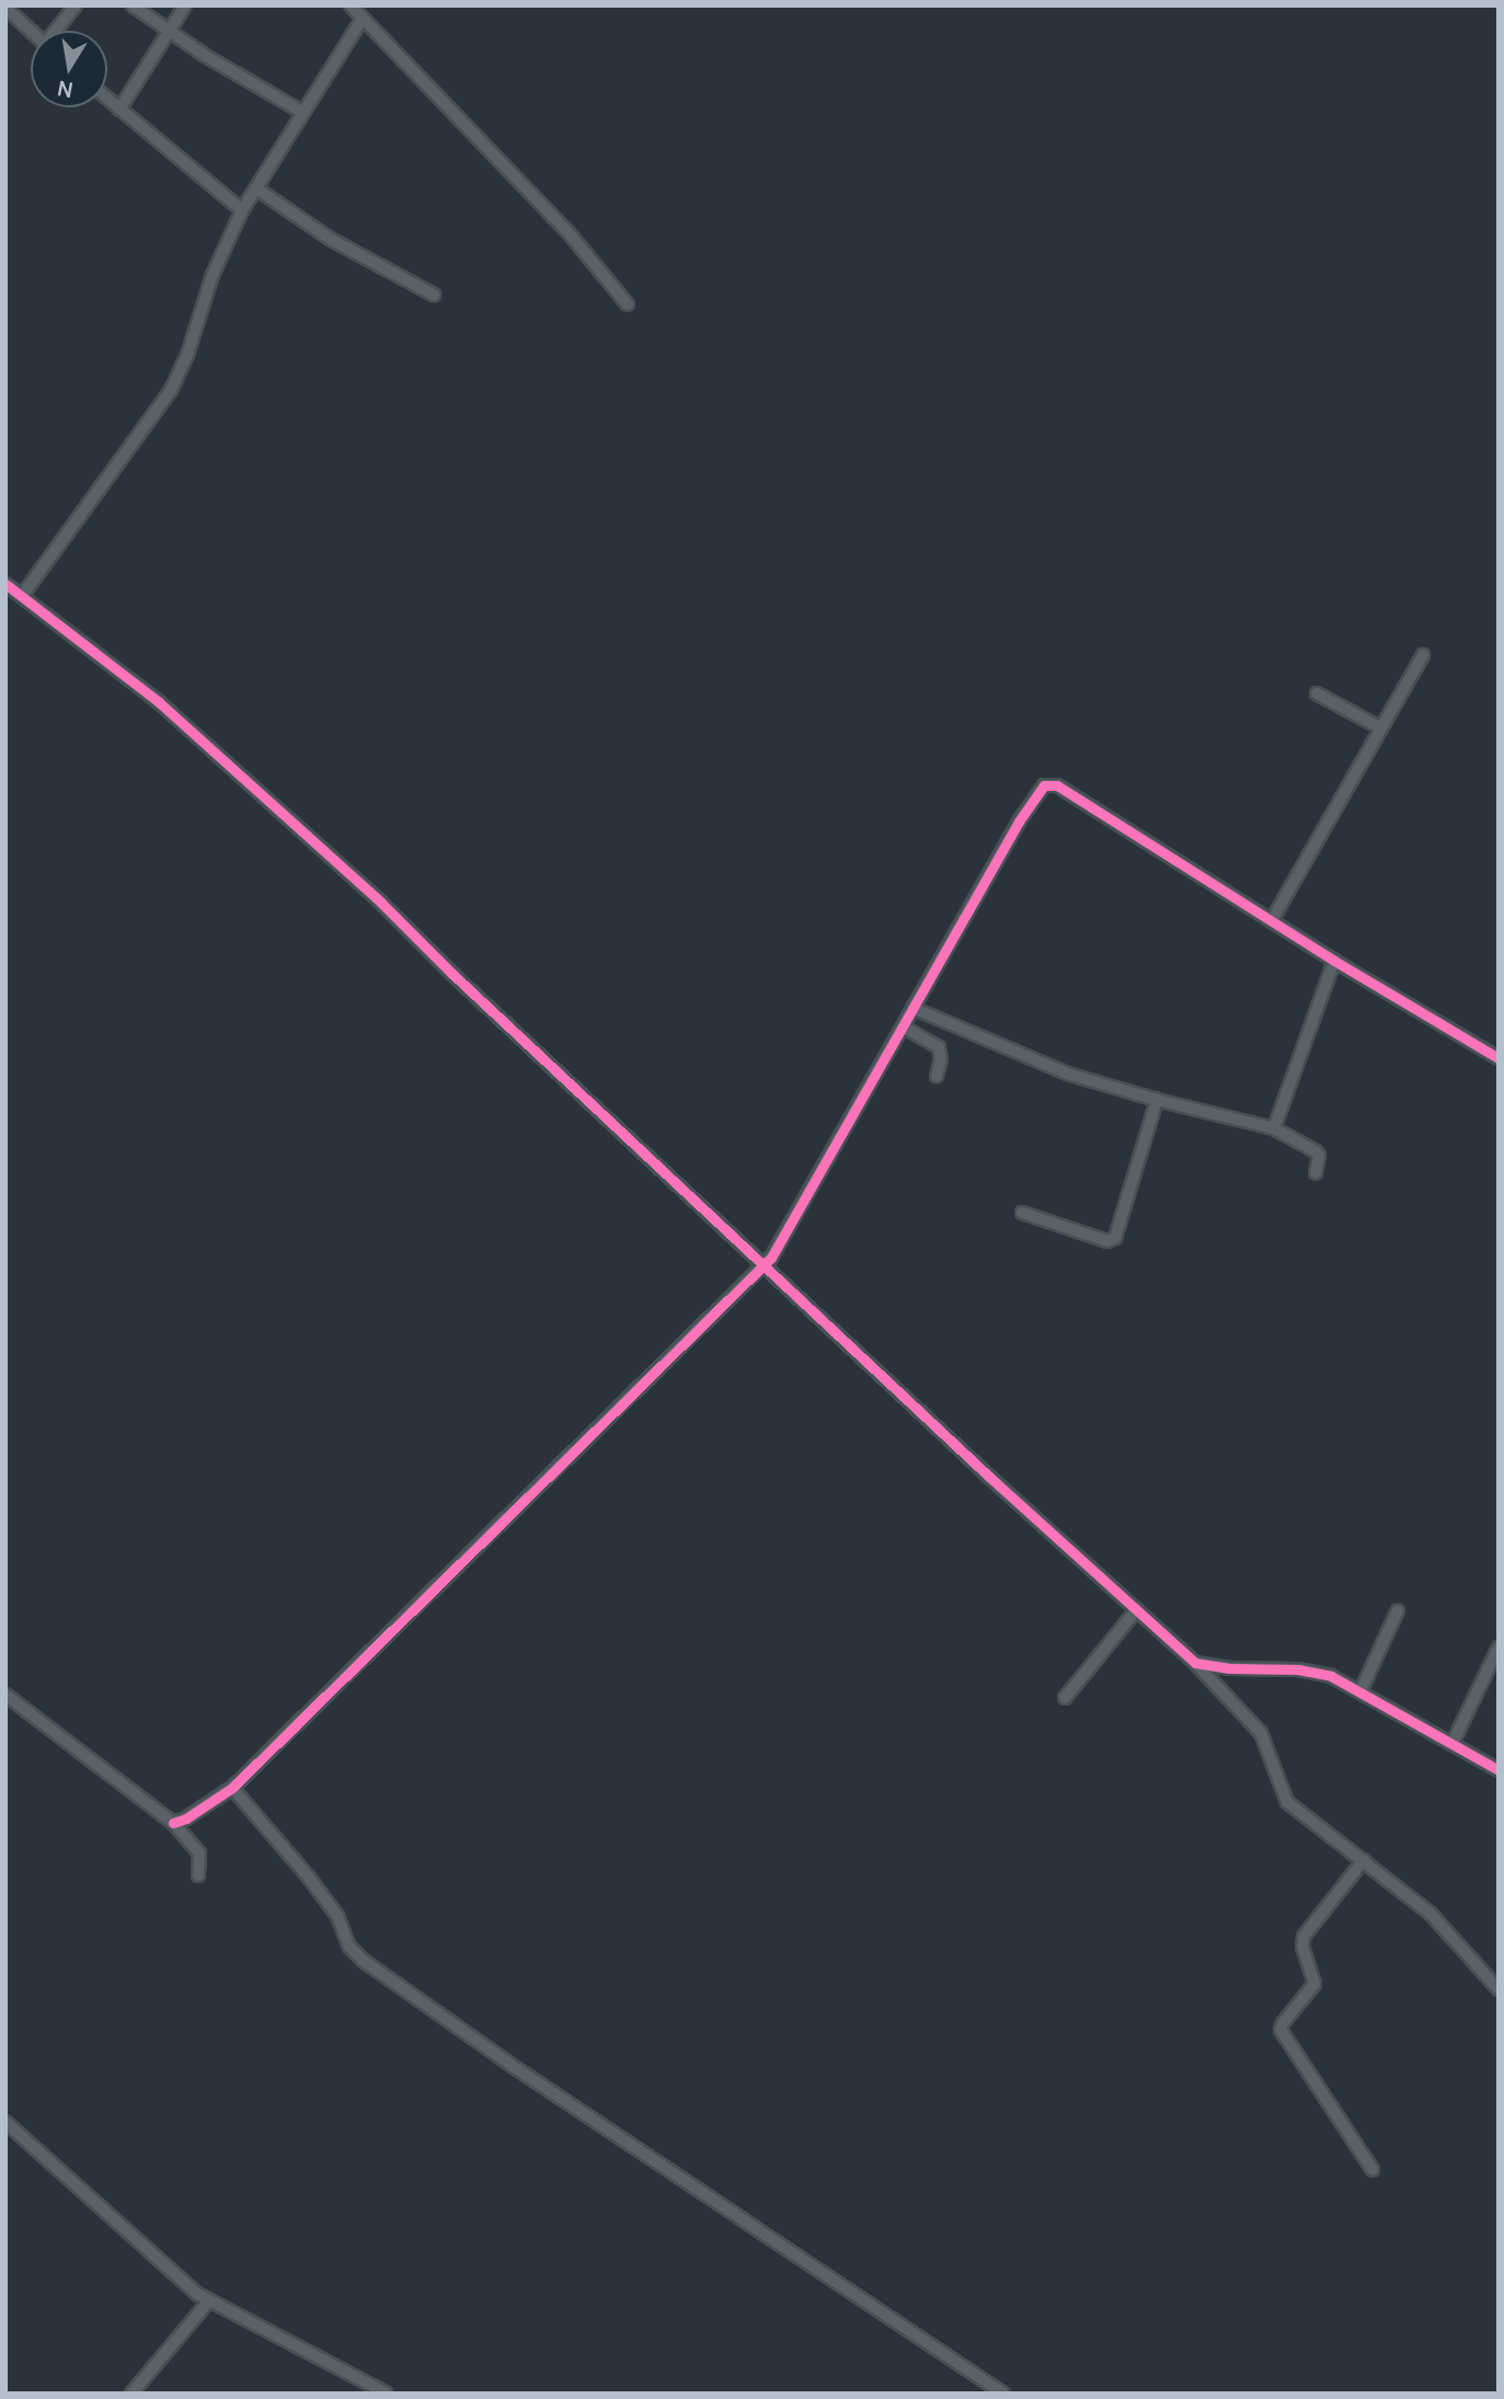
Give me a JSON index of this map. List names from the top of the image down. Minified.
{"north":"bottom"}
